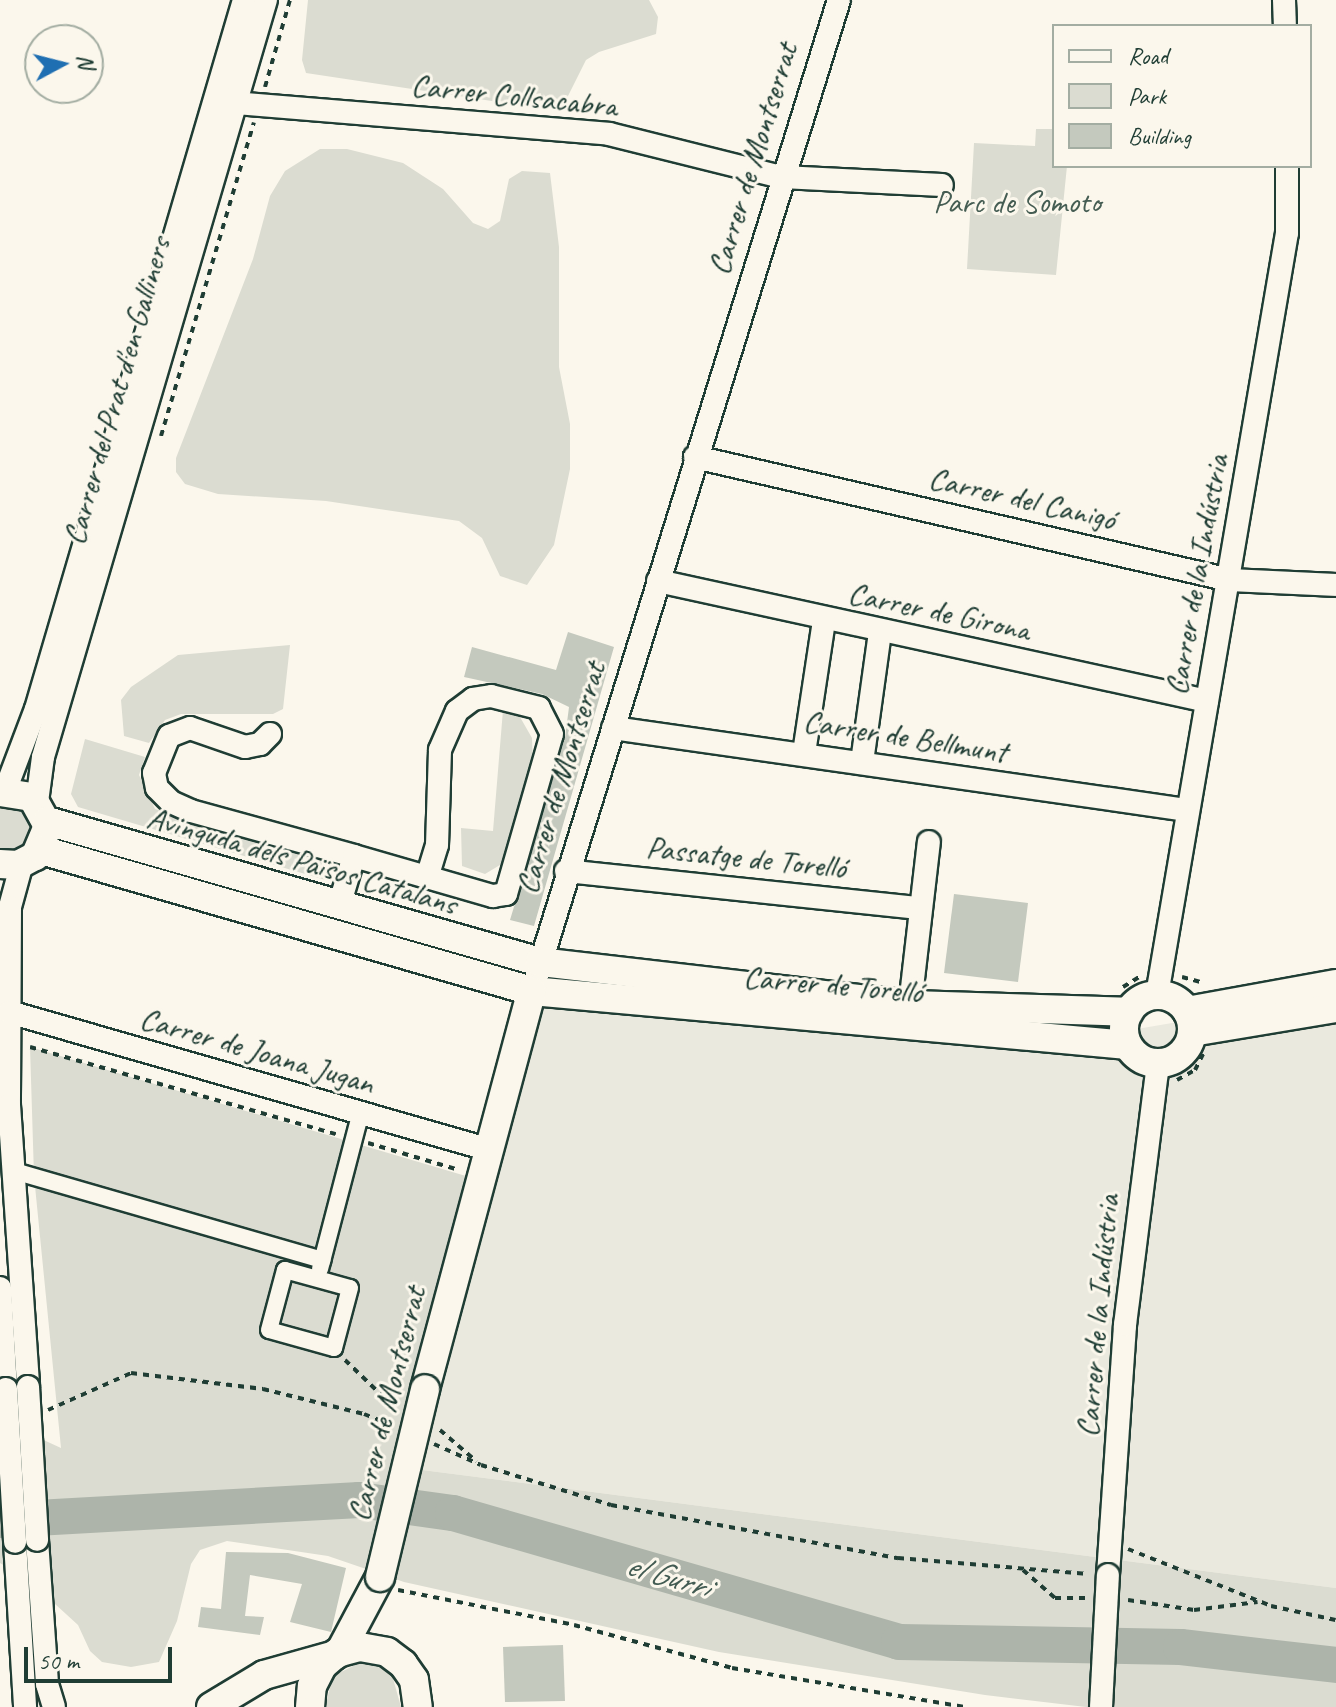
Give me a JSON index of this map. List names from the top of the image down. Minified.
{"streets":{"street":["Carrer Collsacabra","Carrer de Montserrat","Carrer del Prat d'en Galliners","Carrer del Canigó","Carrer de la Indústria","Carrer de Girona","Carrer de Bellmunt","Passatge de Torelló","Avinguda dels Països Catalans","Carrer de Torelló","Carrer de Joana Jugan"]},"crossings":[["Carrer Collsacabra","Carrer de Montserrat"],["Carrer Collsacabra","Carrer del Prat d'en Galliners"],["Carrer de Montserrat","Carrer del Canigó"],["Carrer de Montserrat","Carrer de Girona"],["Carrer de Montserrat","Carrer de Bellmunt"],["Carrer de Montserrat","Passatge de Torelló"],["Carrer de Montserrat","Avinguda dels Països Catalans"],["Carrer de Montserrat","Carrer de Torelló"],["Carrer de Montserrat","Carrer de Joana Jugan"],["Carrer del Prat d'en Galliners","Avinguda dels Països Catalans"],["Carrer del Canigó","Carrer de la Indústria"],["Carrer de la Indústria","Carrer de Girona"],["Carrer de la Indústria","Carrer de Bellmunt"],["Carrer de la Indústria","Carrer de Torelló"],["Avinguda dels Països Catalans","Carrer de Torelló"]],"water":["el Gurri"],"parks":["Parc de Somoto"],"legend":["Road","Park","Building"],"scale_bar":"50 m","north":"right"}
